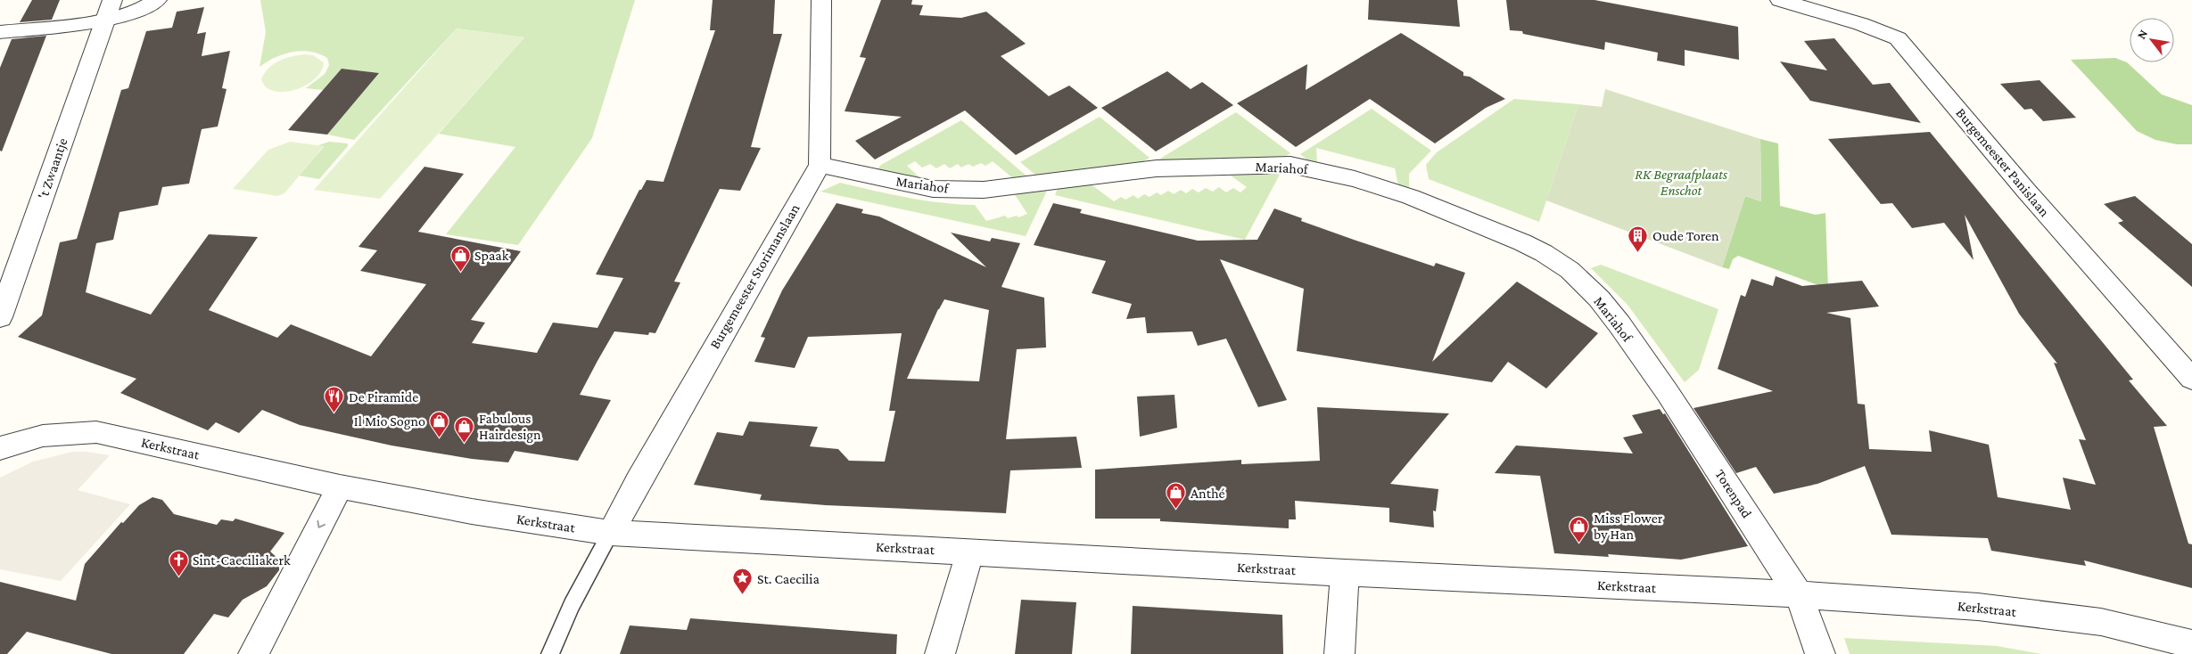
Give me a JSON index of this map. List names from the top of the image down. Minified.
{"streets":{"street":["Burgemeester Panislaan","Mariahof","'t Zwaantje","Burgemeester Storimanslaan","Kerkstraat","Torenpad"]},"crossings":[["Mariahof","Burgemeester Storimanslaan"],["Mariahof","Torenpad"],["Burgemeester Storimanslaan","Kerkstraat"],["Kerkstraat","Torenpad"]],"parks":["RK Begraafplaats Enschot"],"places":{"building":["Oude Toren"],"shop":["Spaak","Il Mio Sogno","Fabulous Hairdesign","Anthé","Miss Flower by Han"],"restaurant":["De Piramide"],"church":["Sint-Caeciliakerk"],"place":["St. Caecilia"]},"north":"top left"}
